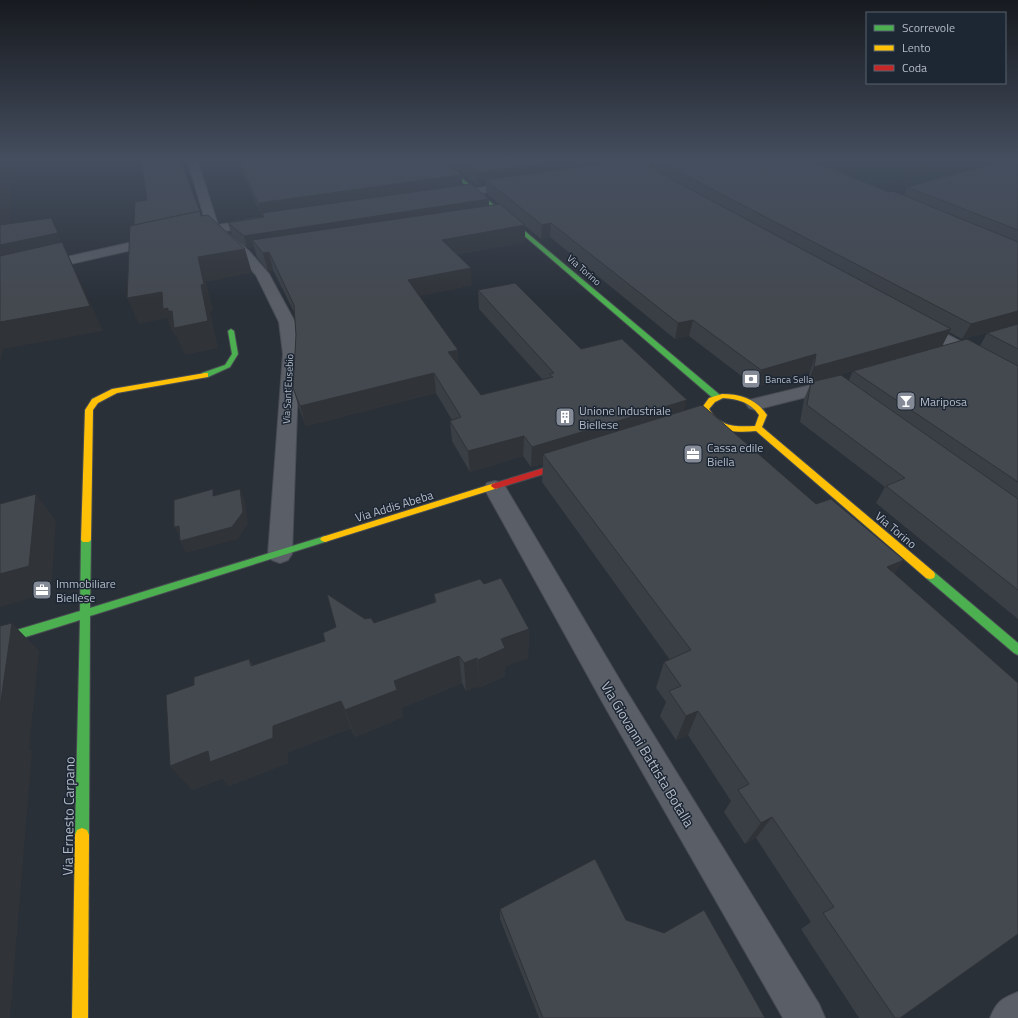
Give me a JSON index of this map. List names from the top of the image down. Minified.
{"streets":{"street":["Via Torino","Via Sant'Eusebio","Via Addis Abeba","Via Giovanni Battista Botalla","Via Ernesto Carpano"]},"crossings":[["Via Sant'Eusebio","Via Addis Abeba"],["Via Addis Abeba","Via Giovanni Battista Botalla"],["Via Addis Abeba","Via Ernesto Carpano"]],"places":{"bank":["Banca Sella"],"bar":["Mariposa"],"building":["Unione Industriale Biellese"],"office":["Cassa edile Biella","Immobiliare Biellese"]},"legend":["Scorrevole","Lento","Coda"]}
